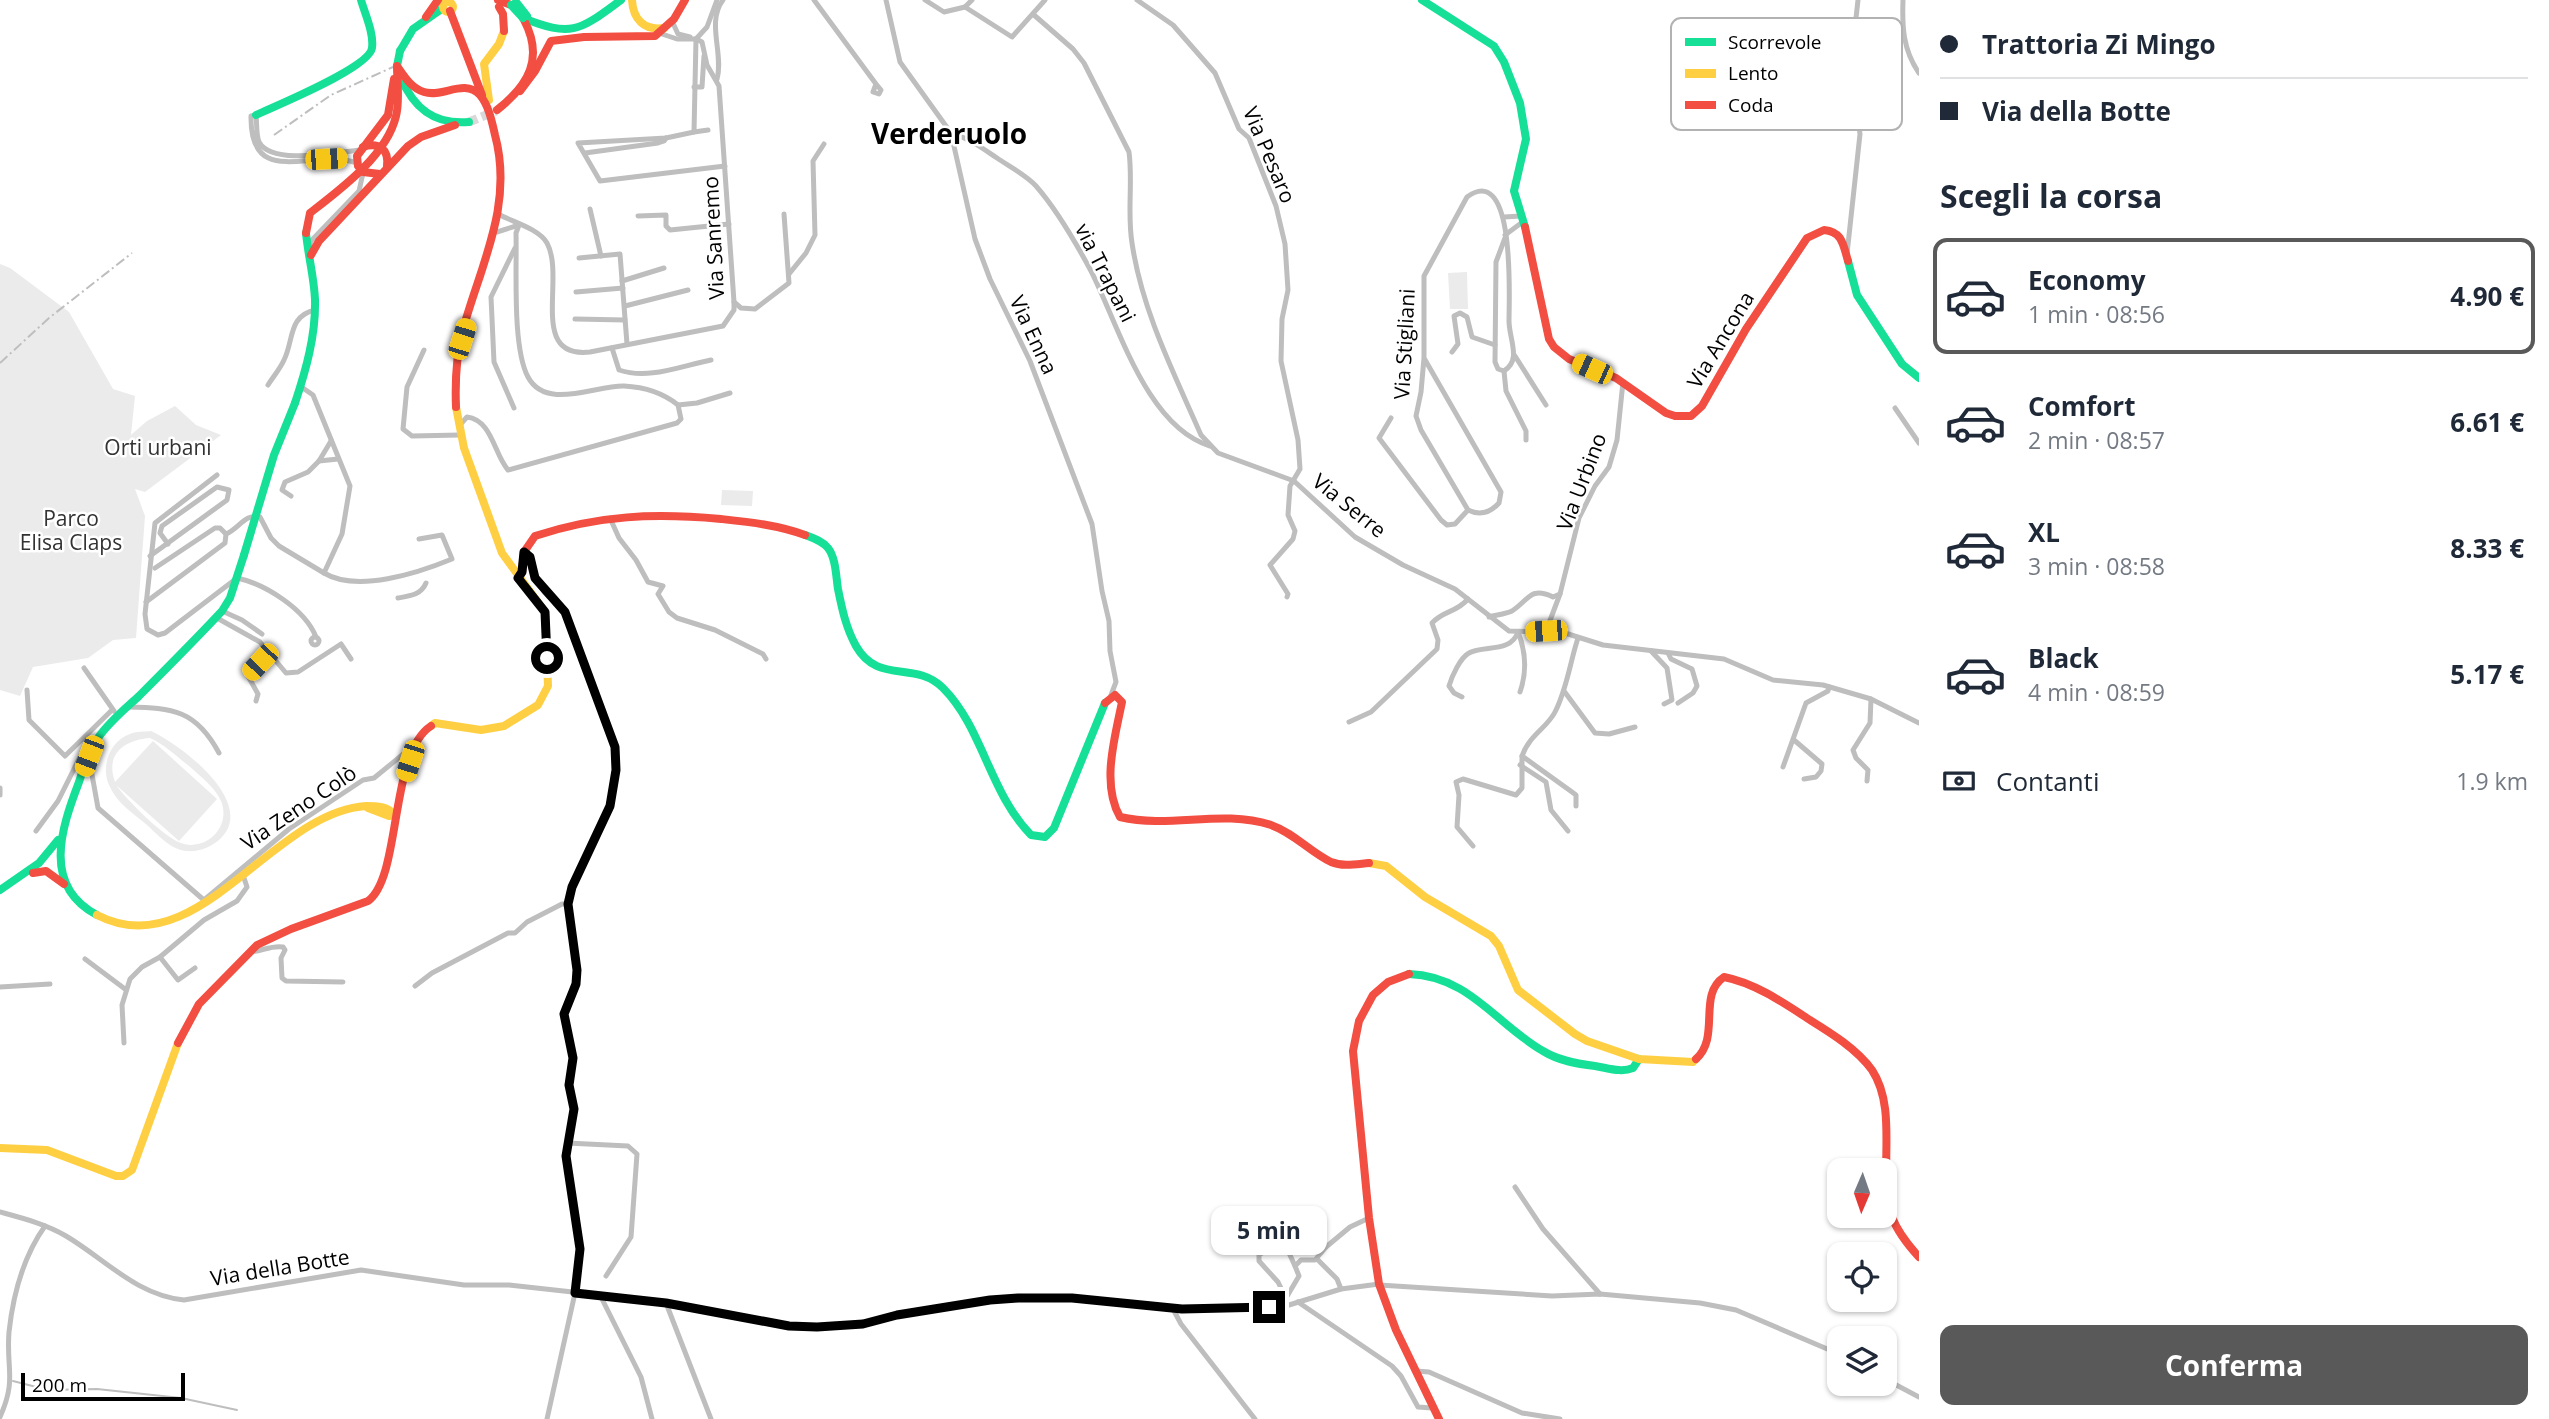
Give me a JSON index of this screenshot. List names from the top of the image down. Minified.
{"streets":{"main road":["Via Ancona"],"street":["Via Pesaro","Via Sanremo","via Trapani","Via Enna","Via Stigliani","Via Urbino","Via Serre","Via Zeno Colò","Via della Botte"]},"crossings":[["Via Pesaro","Via Serre"],["via Trapani","Via Enna"],["via Trapani","Via Serre"],["Via Ancona","Via Urbino"],["Via Urbino","Via Serre"]],"districts":["Verderuolo"],"parks":["Orti urbani","Parco Elisa Claps"],"legend":["Scorrevole","Lento","Coda"],"scale_bar":"200 m","north":"bottom","page":{"banner":["Trattoria Zi Mingo","Via della Botte"],"heading":"Scegli la corsa","list":[{"name":"Economy","note":"1 min · 08:56","value":"4.90 €"},{"name":"Comfort","note":"2 min · 08:57","value":"6.61 €"},{"name":"XL","note":"3 min · 08:58","value":"8.33 €"},{"name":"Black","note":"4 min · 08:59","value":"5.17 €"}],"pay":["Contanti","1.9 km"],"bubble":"5 min","buttons":"Conferma","scale":"200 m"}}
